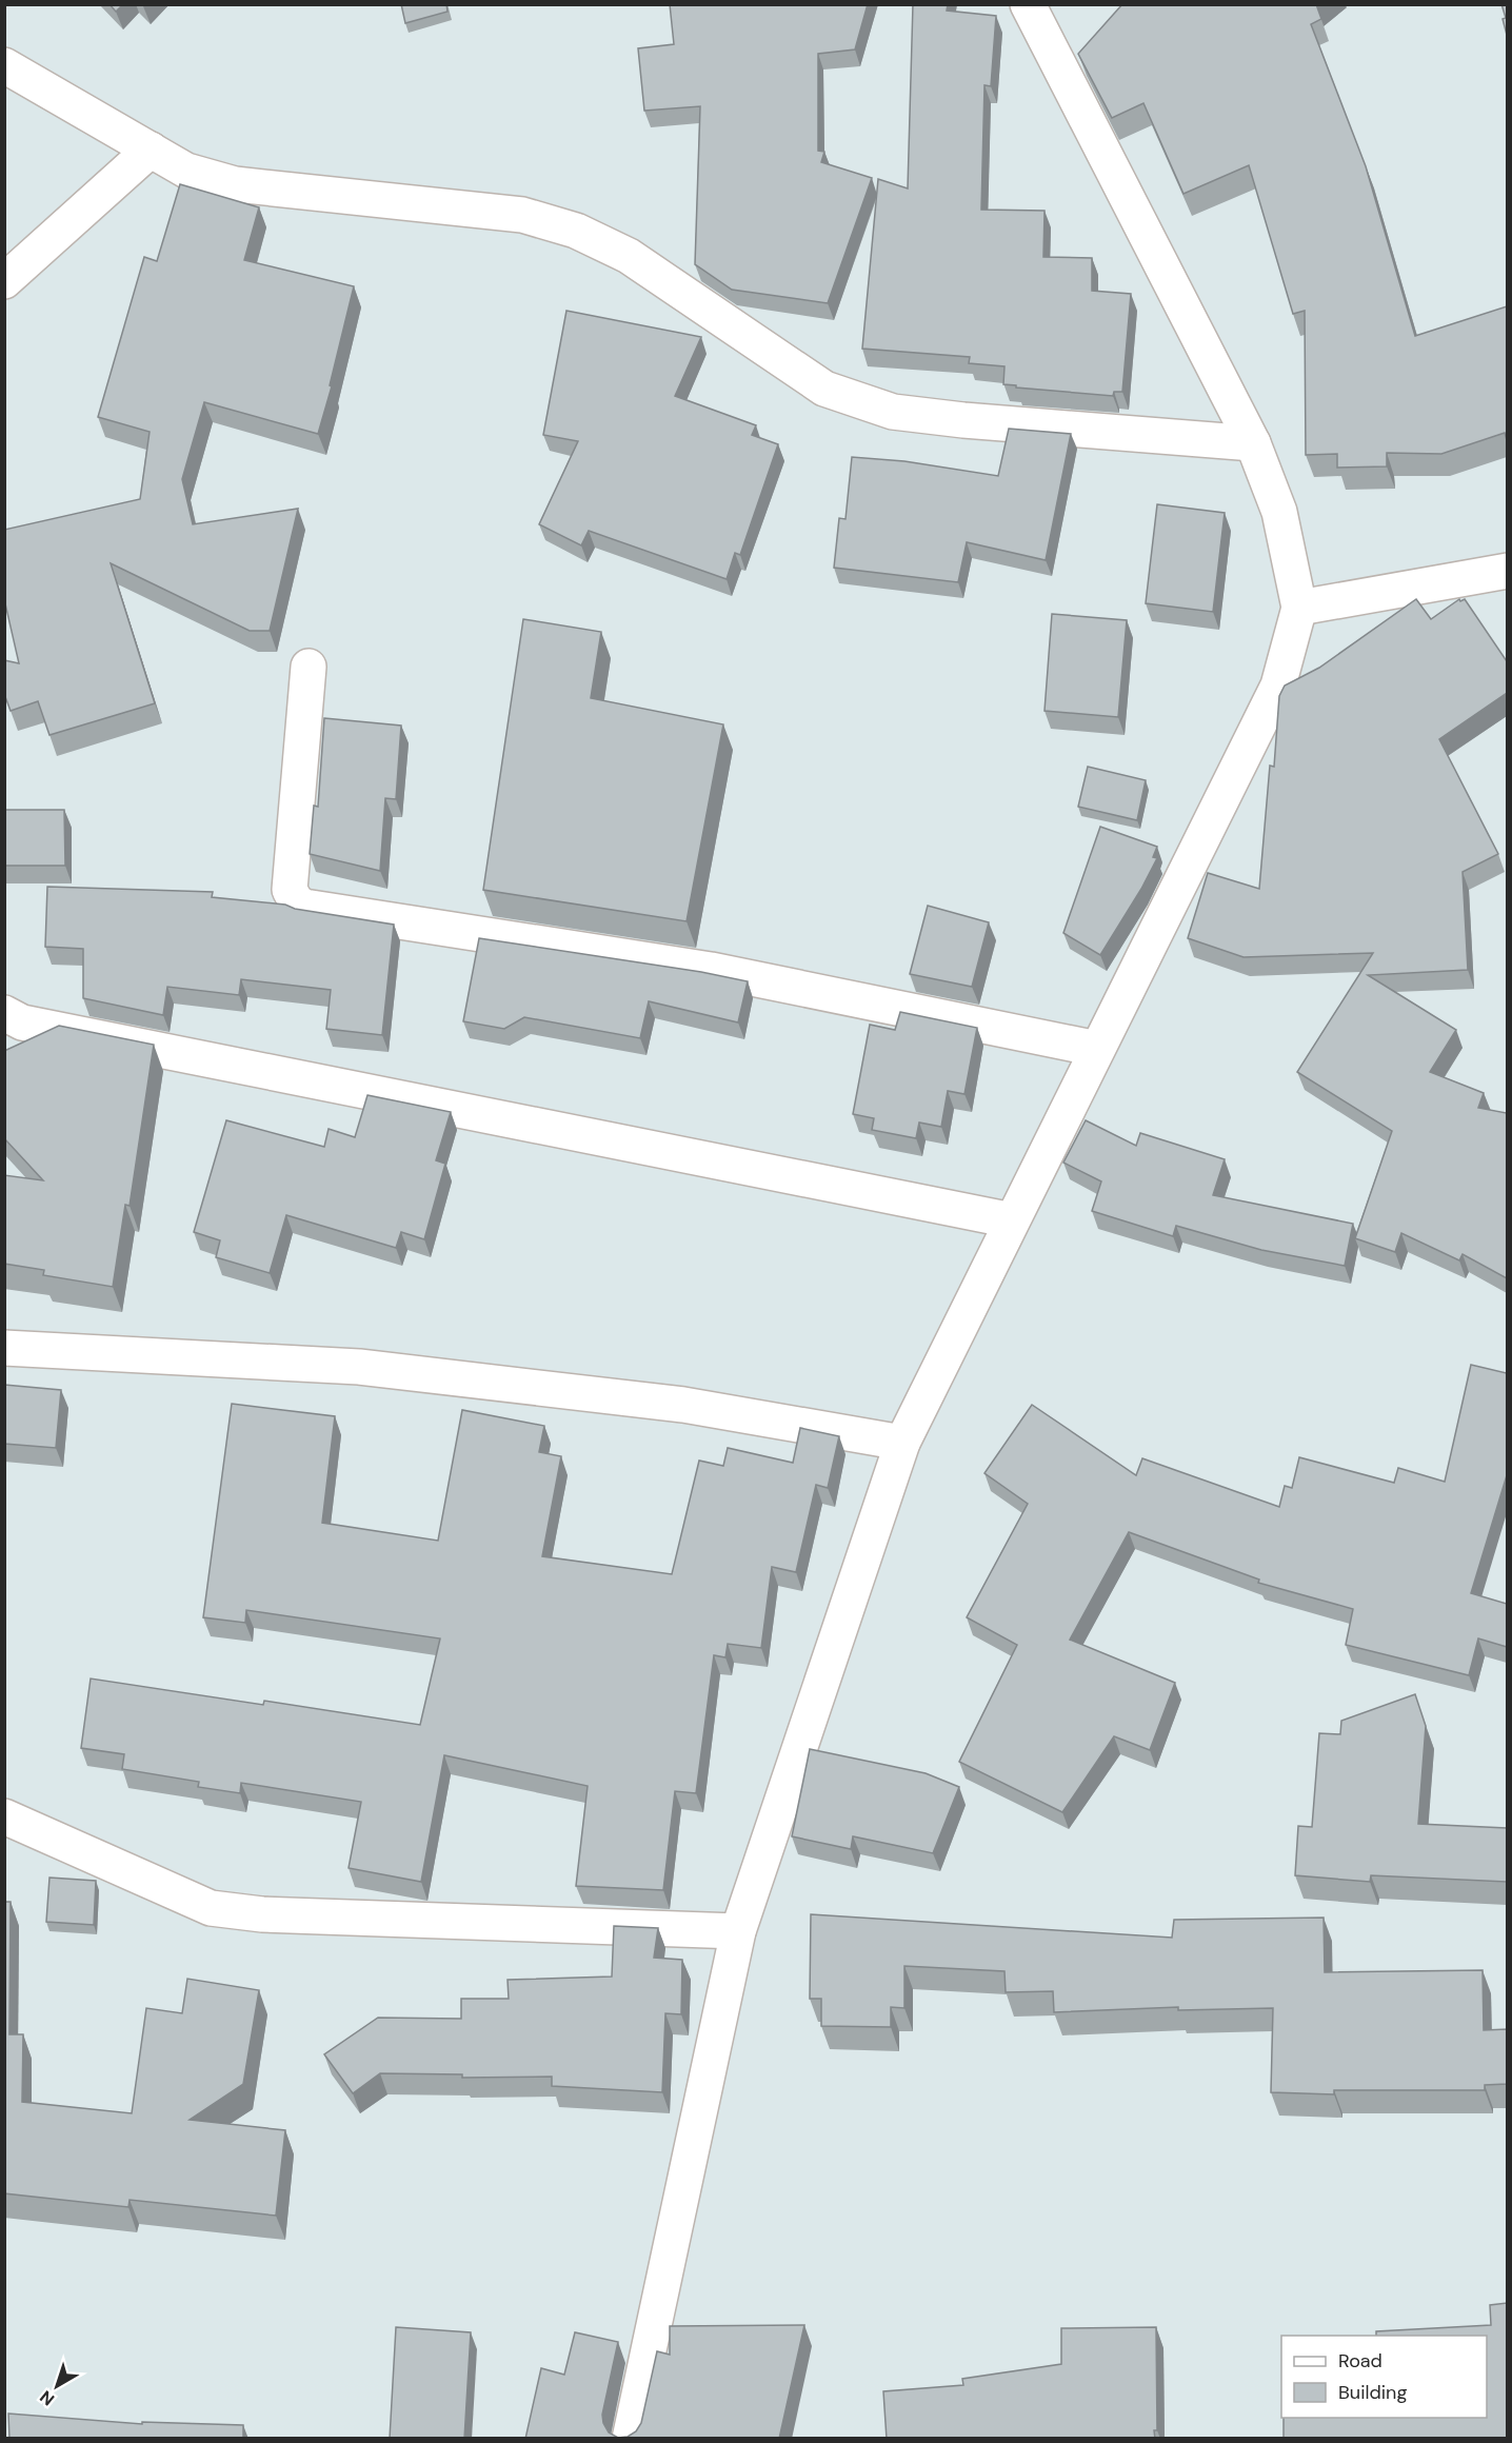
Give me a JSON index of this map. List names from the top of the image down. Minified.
{"legend":["Road","Building"],"north":"bottom left"}
